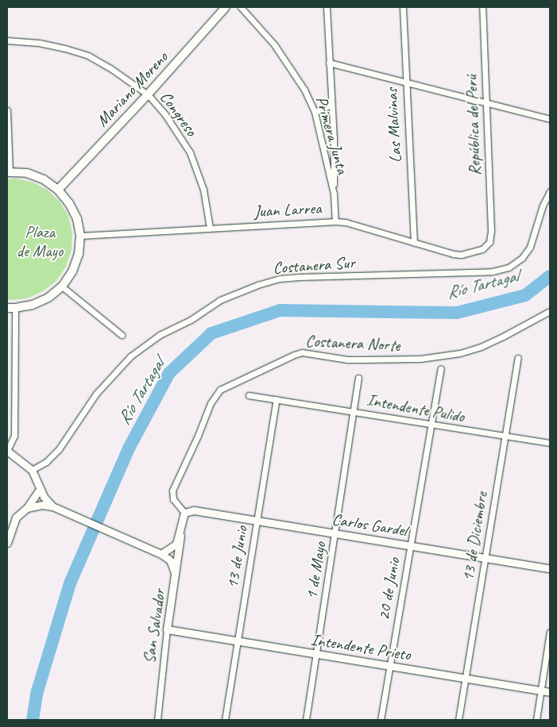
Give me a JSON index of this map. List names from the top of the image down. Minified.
{"streets":{"main road":["Mariano Moreno"],"street":["Congreso","Las Malvinas","República del Perú","Primera Junta","Juan Larrea","Costanera Sur","Costanera Norte","Intendente Pulido","Carlos Gardel","13 de Diciembre","13 de Junio","1 de Mayo","20 de Junio","San Salvador","Intendente Prieto"]},"crossings":[["Mariano Moreno","Congreso"],["Congreso","Juan Larrea"],["Las Malvinas","Juan Larrea"],["República del Perú","Juan Larrea"],["Primera Junta","Juan Larrea"],["Costanera Norte","Carlos Gardel"],["Costanera Norte","San Salvador"],["Intendente Pulido","13 de Diciembre"],["Intendente Pulido","13 de Junio"],["Intendente Pulido","1 de Mayo"],["Intendente Pulido","20 de Junio"],["Carlos Gardel","13 de Diciembre"],["Carlos Gardel","13 de Junio"],["Carlos Gardel","1 de Mayo"],["Carlos Gardel","20 de Junio"],["Carlos Gardel","San Salvador"],["13 de Diciembre","Intendente Prieto"],["13 de Junio","Intendente Prieto"],["1 de Mayo","Intendente Prieto"],["20 de Junio","Intendente Prieto"],["San Salvador","Intendente Prieto"]],"water":["Río Tartagal"],"parks":["Plaza de Mayo"]}
